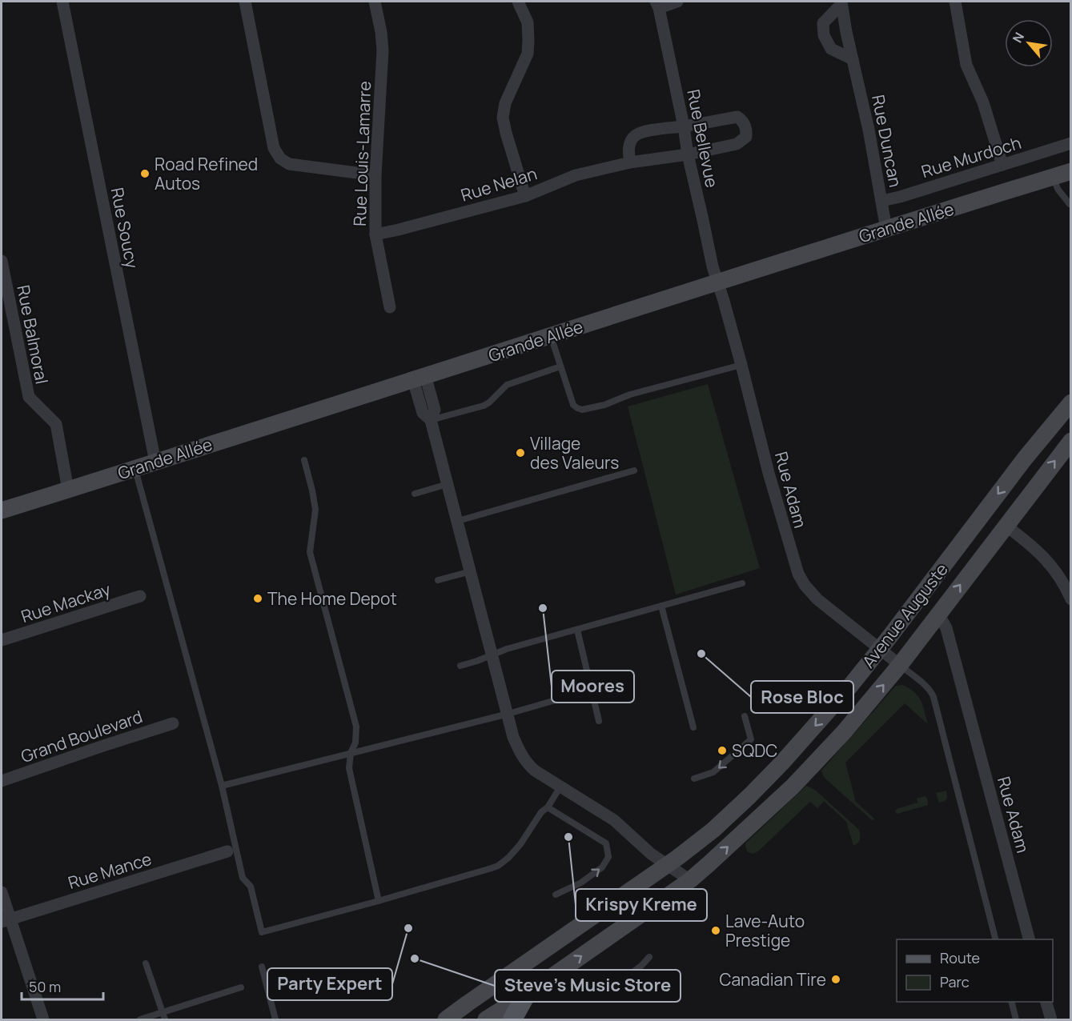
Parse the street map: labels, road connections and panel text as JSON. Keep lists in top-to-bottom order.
{
  "streets": {
    "main road": ["Grande Allée", "Avenue Auguste"],
    "street": [
      "Rue Bellevue",
      "Rue Duncan",
      "Rue Louis-Lamarre",
      "Rue Murdoch",
      "Rue Nelan",
      "Rue Soucy",
      "Rue Balmoral",
      "Rue Adam",
      "Rue Mackay",
      "Grand Boulevard",
      "Rue Mance"
    ]
  },
  "crossings": [
    ["Rue Bellevue", "Rue Nelan"],
    ["Rue Bellevue", "Grande Allée"],
    ["Rue Bellevue", "Rue Adam"],
    ["Rue Duncan", "Rue Murdoch"],
    ["Rue Duncan", "Grande Allée"],
    ["Rue Louis-Lamarre", "Rue Nelan"],
    ["Grande Allée", "Rue Soucy"],
    ["Grande Allée", "Rue Balmoral"],
    ["Grande Allée", "Rue Adam"],
    ["Rue Adam", "Avenue Auguste"]
  ],
  "places": [
    "Road Refined Autos",
    "Village des Valeurs",
    "The Home Depot",
    "Moores",
    "Rose Bloc",
    "SQDC",
    "Krispy Kreme",
    "Party Expert",
    "Lave-Auto Prestige",
    "Steve's Music Store",
    "Canadian Tire"
  ],
  "legend": ["Route", "Parc"],
  "scale_bar": "50 m",
  "north": "top left"
}
